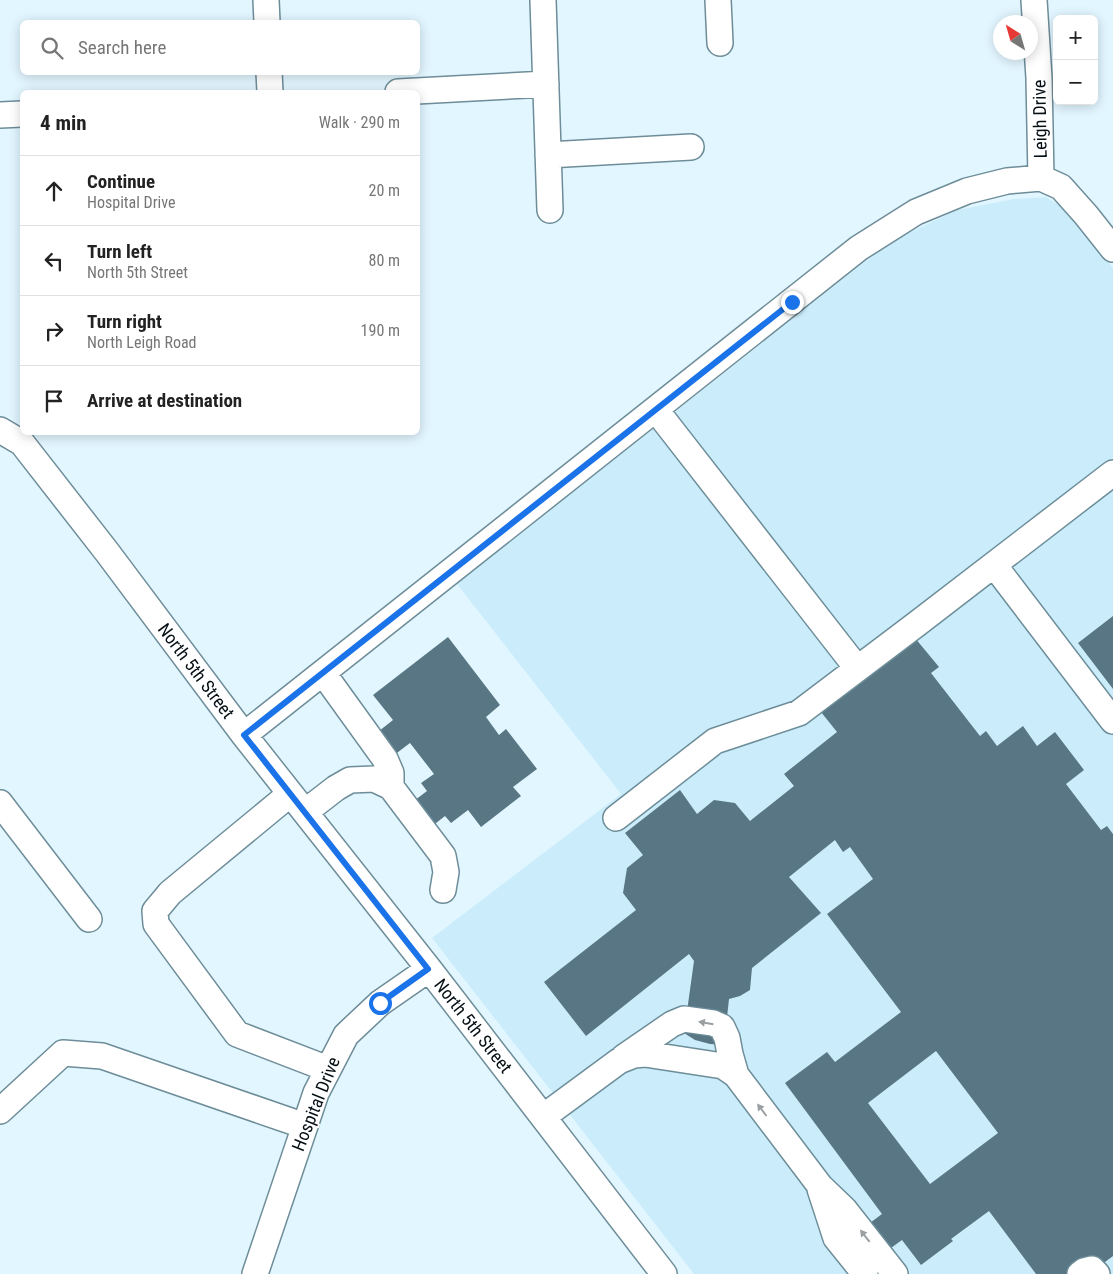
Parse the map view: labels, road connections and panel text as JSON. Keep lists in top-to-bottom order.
{
  "streets": {
    "street": ["Leigh Drive", "North 5th Street", "Hospital Drive"]
  },
  "crossings": [
    ["North 5th Street", "Hospital Drive"]
  ],
  "north": "top left",
  "page": {
    "map_buttons": ["+", "−"],
    "search": "Search here",
    "heading": ["4 min", "Walk · 290 m"],
    "list": [
      ["Continue", "Hospital Drive", "20 m"],
      ["Turn left", "North 5th Street", "80 m"],
      ["Turn right", "North Leigh Road", "190 m"],
      "Arrive at destination"
    ]
  }
}
